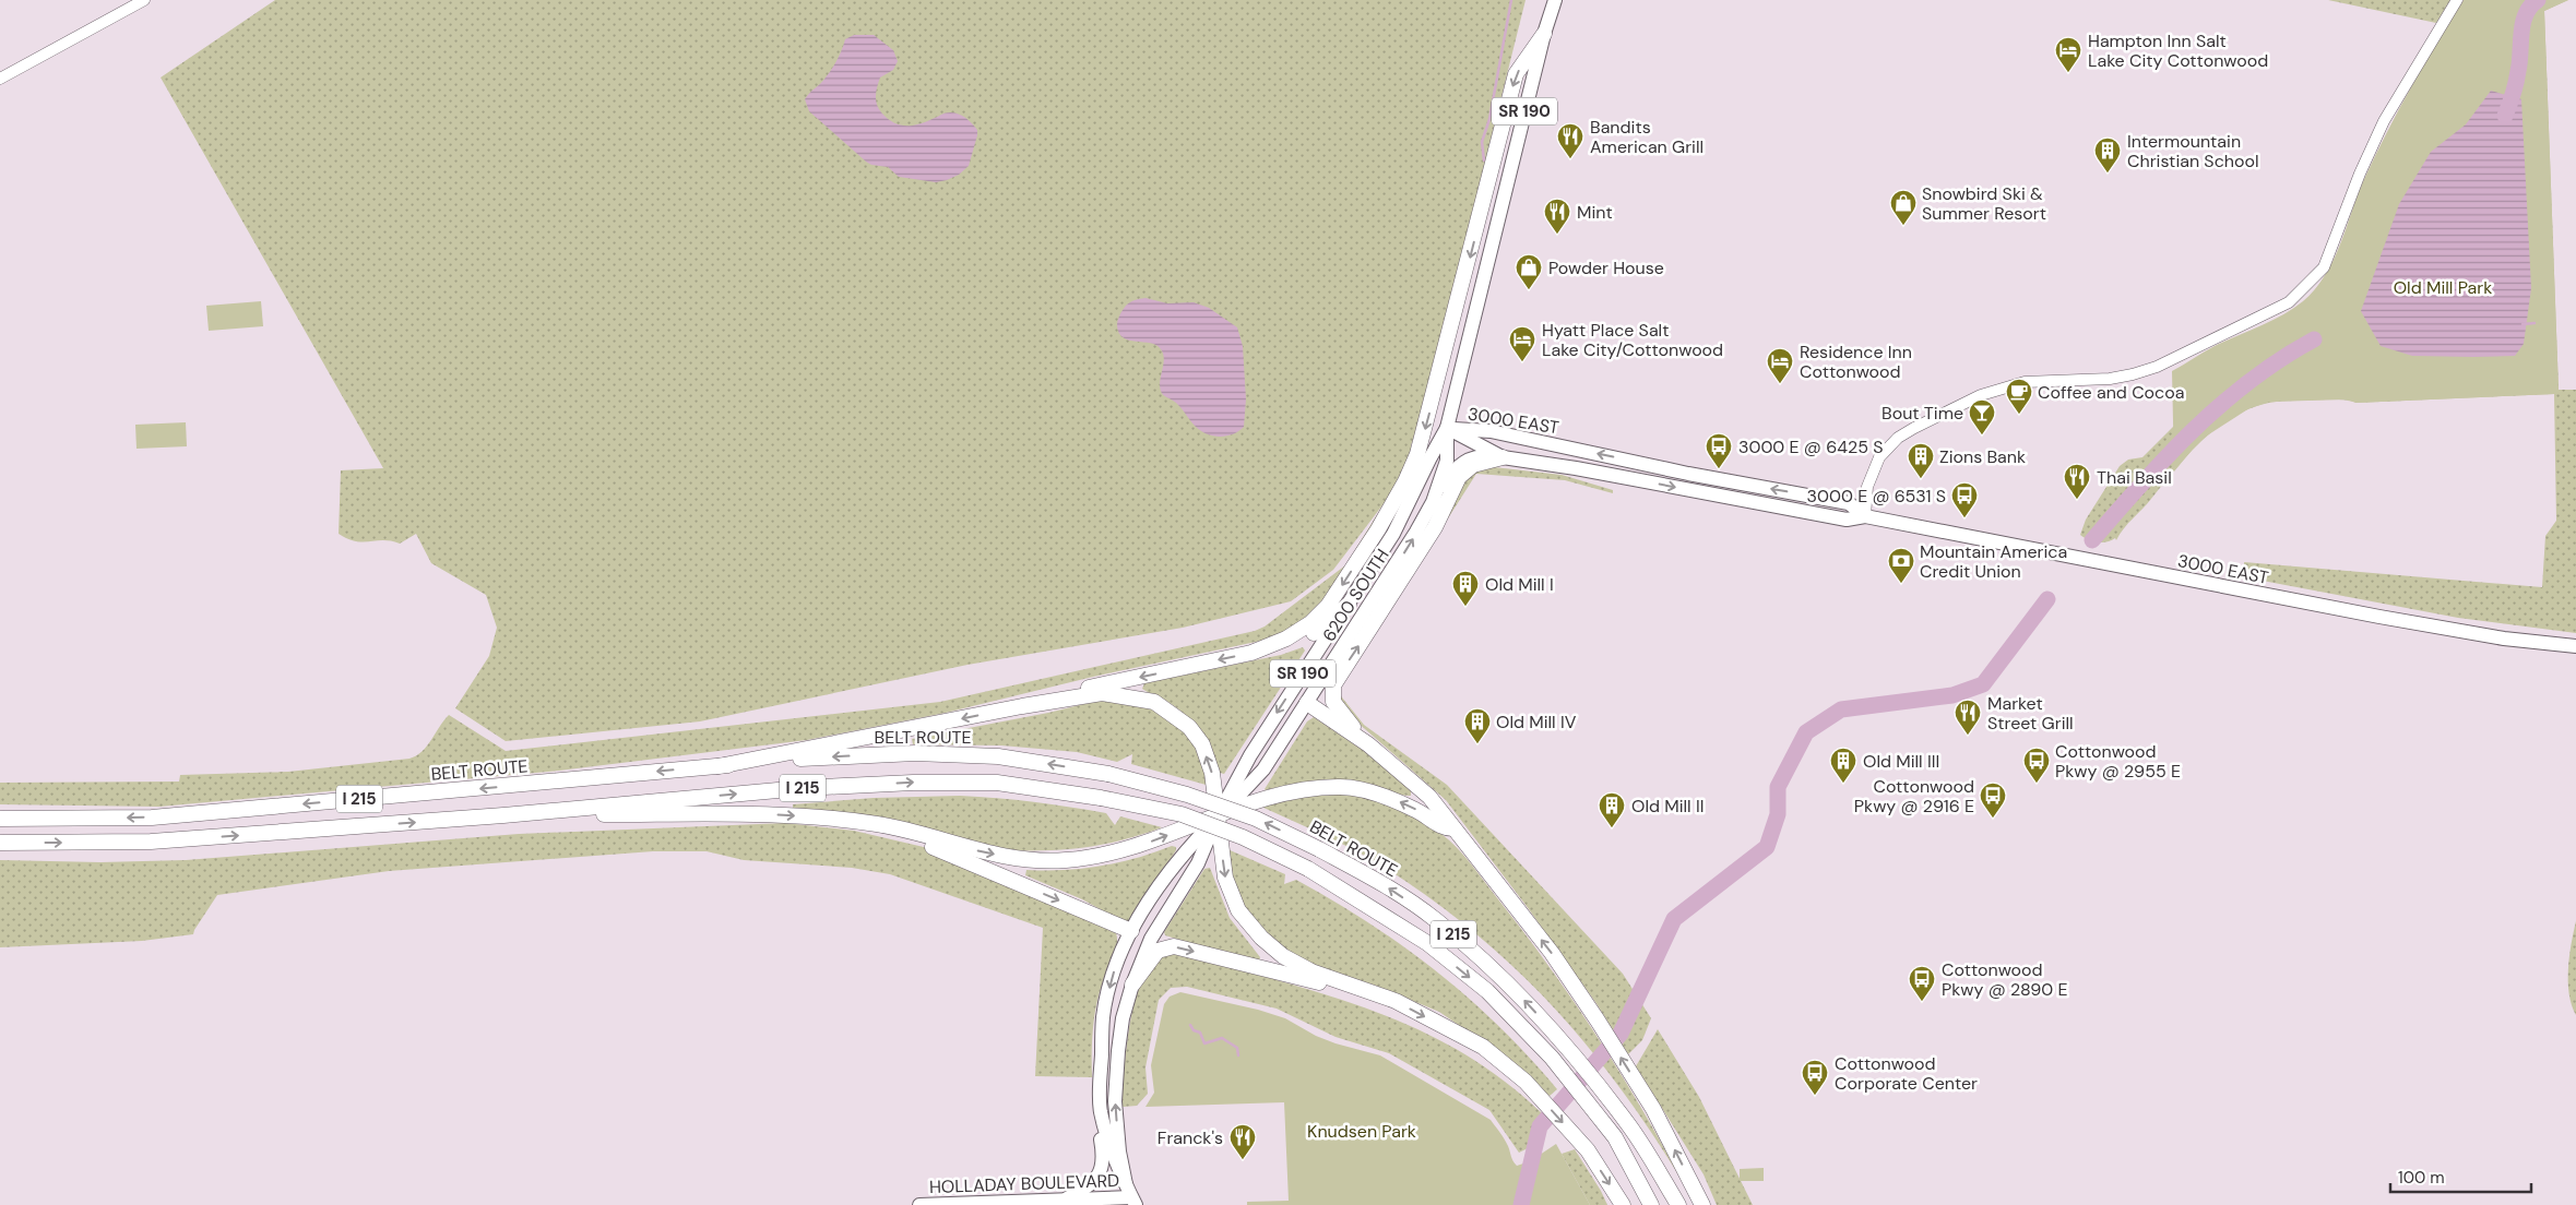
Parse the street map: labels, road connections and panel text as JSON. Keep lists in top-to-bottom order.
{
  "streets": {
    "highway": ["BELT ROUTE", "I 215"],
    "main road": [
      "SR 190",
      "3000 EAST",
      "6200 SOUTH",
      "HOLLADAY BOULEVARD"
    ]
  },
  "crossings": [
    ["3000 EAST", "6200 SOUTH"],
    ["6200 SOUTH", "HOLLADAY BOULEVARD"]
  ],
  "parks": ["Old Mill Park", "Knudsen Park"],
  "places": {
    "hotel": ["Hampton Inn Salt Lake City Cottonwood", "Hyatt Place Salt Lake City/Cottonwood", "Residence Inn Cottonwood"],
    "restaurant": [
      "Bandits American Grill",
      "Mint",
      "Thai Basil",
      "Market Street Grill",
      "Franck's"
    ],
    "building": [
      "Intermountain Christian School",
      "Zions Bank",
      "Old Mill I",
      "Old Mill IV",
      "Old Mill III",
      "Old Mill II"
    ],
    "shop": ["Snowbird Ski & Summer Resort", "Powder House"],
    "cafe": ["Coffee and Cocoa"],
    "bar": ["Bout Time"],
    "bus stop": [
      "3000 E @ 6425 S",
      "3000 E @ 6531 S",
      "Cottonwood Pkwy @ 2955 E",
      "Cottonwood Pkwy @ 2916 E",
      "Cottonwood Pkwy @ 2890 E",
      "Cottonwood Corporate Center"
    ],
    "bank": ["Mountain America Credit Union"]
  },
  "scale_bar": "100 m"
}
